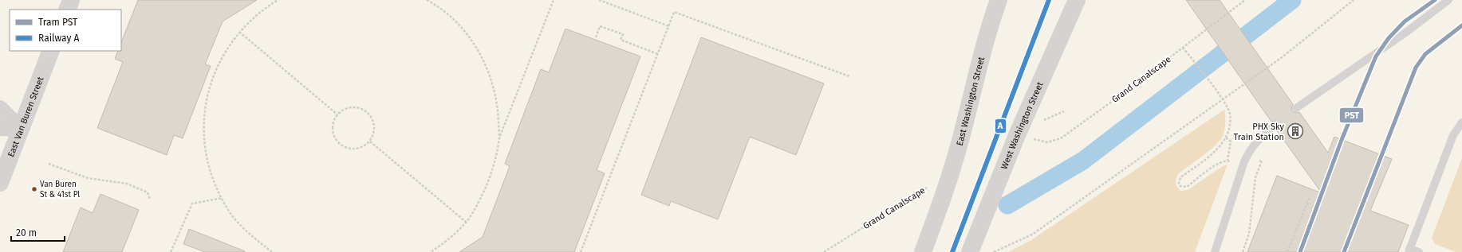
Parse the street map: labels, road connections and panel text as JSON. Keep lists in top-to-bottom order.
{
  "streets": {
    "main road": ["East Washington Street", "East Van Buren Street", "West Washington Street"],
    "path": ["Grand Canalscape"]
  },
  "places": {
    "building": ["PHX Sky Train Station"],
    "other": ["Van Buren St & 41st Pl"]
  },
  "lines": ["tram line PST", "rail line A"],
  "legend": ["Tram PST", "Railway A"],
  "scale_bar": "20 m"
}
